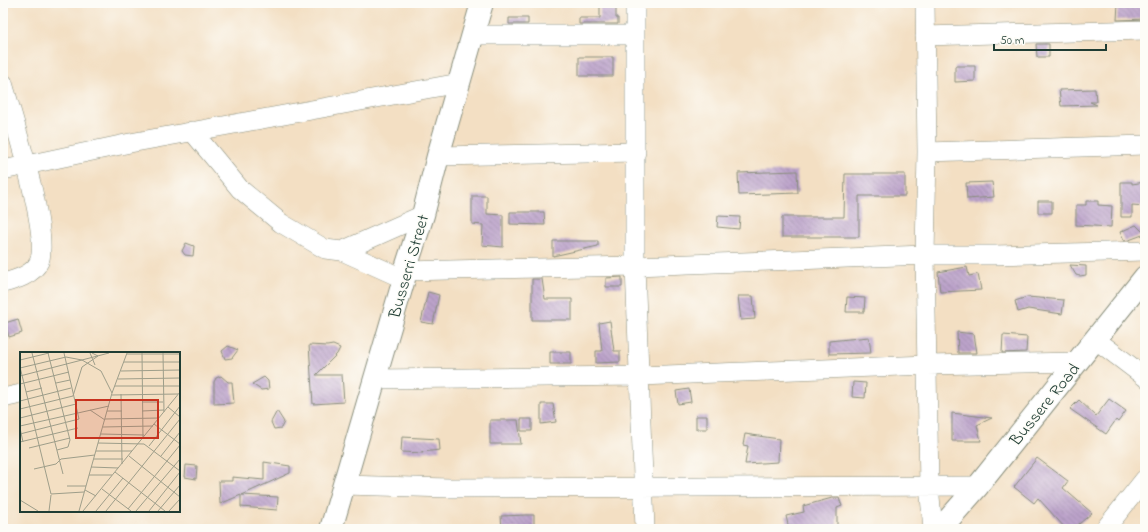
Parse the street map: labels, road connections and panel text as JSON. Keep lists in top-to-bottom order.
{
  "streets": {
    "main road": ["Busserri Street", "Bussere Road"]
  },
  "scale_bar": "50 m"
}
